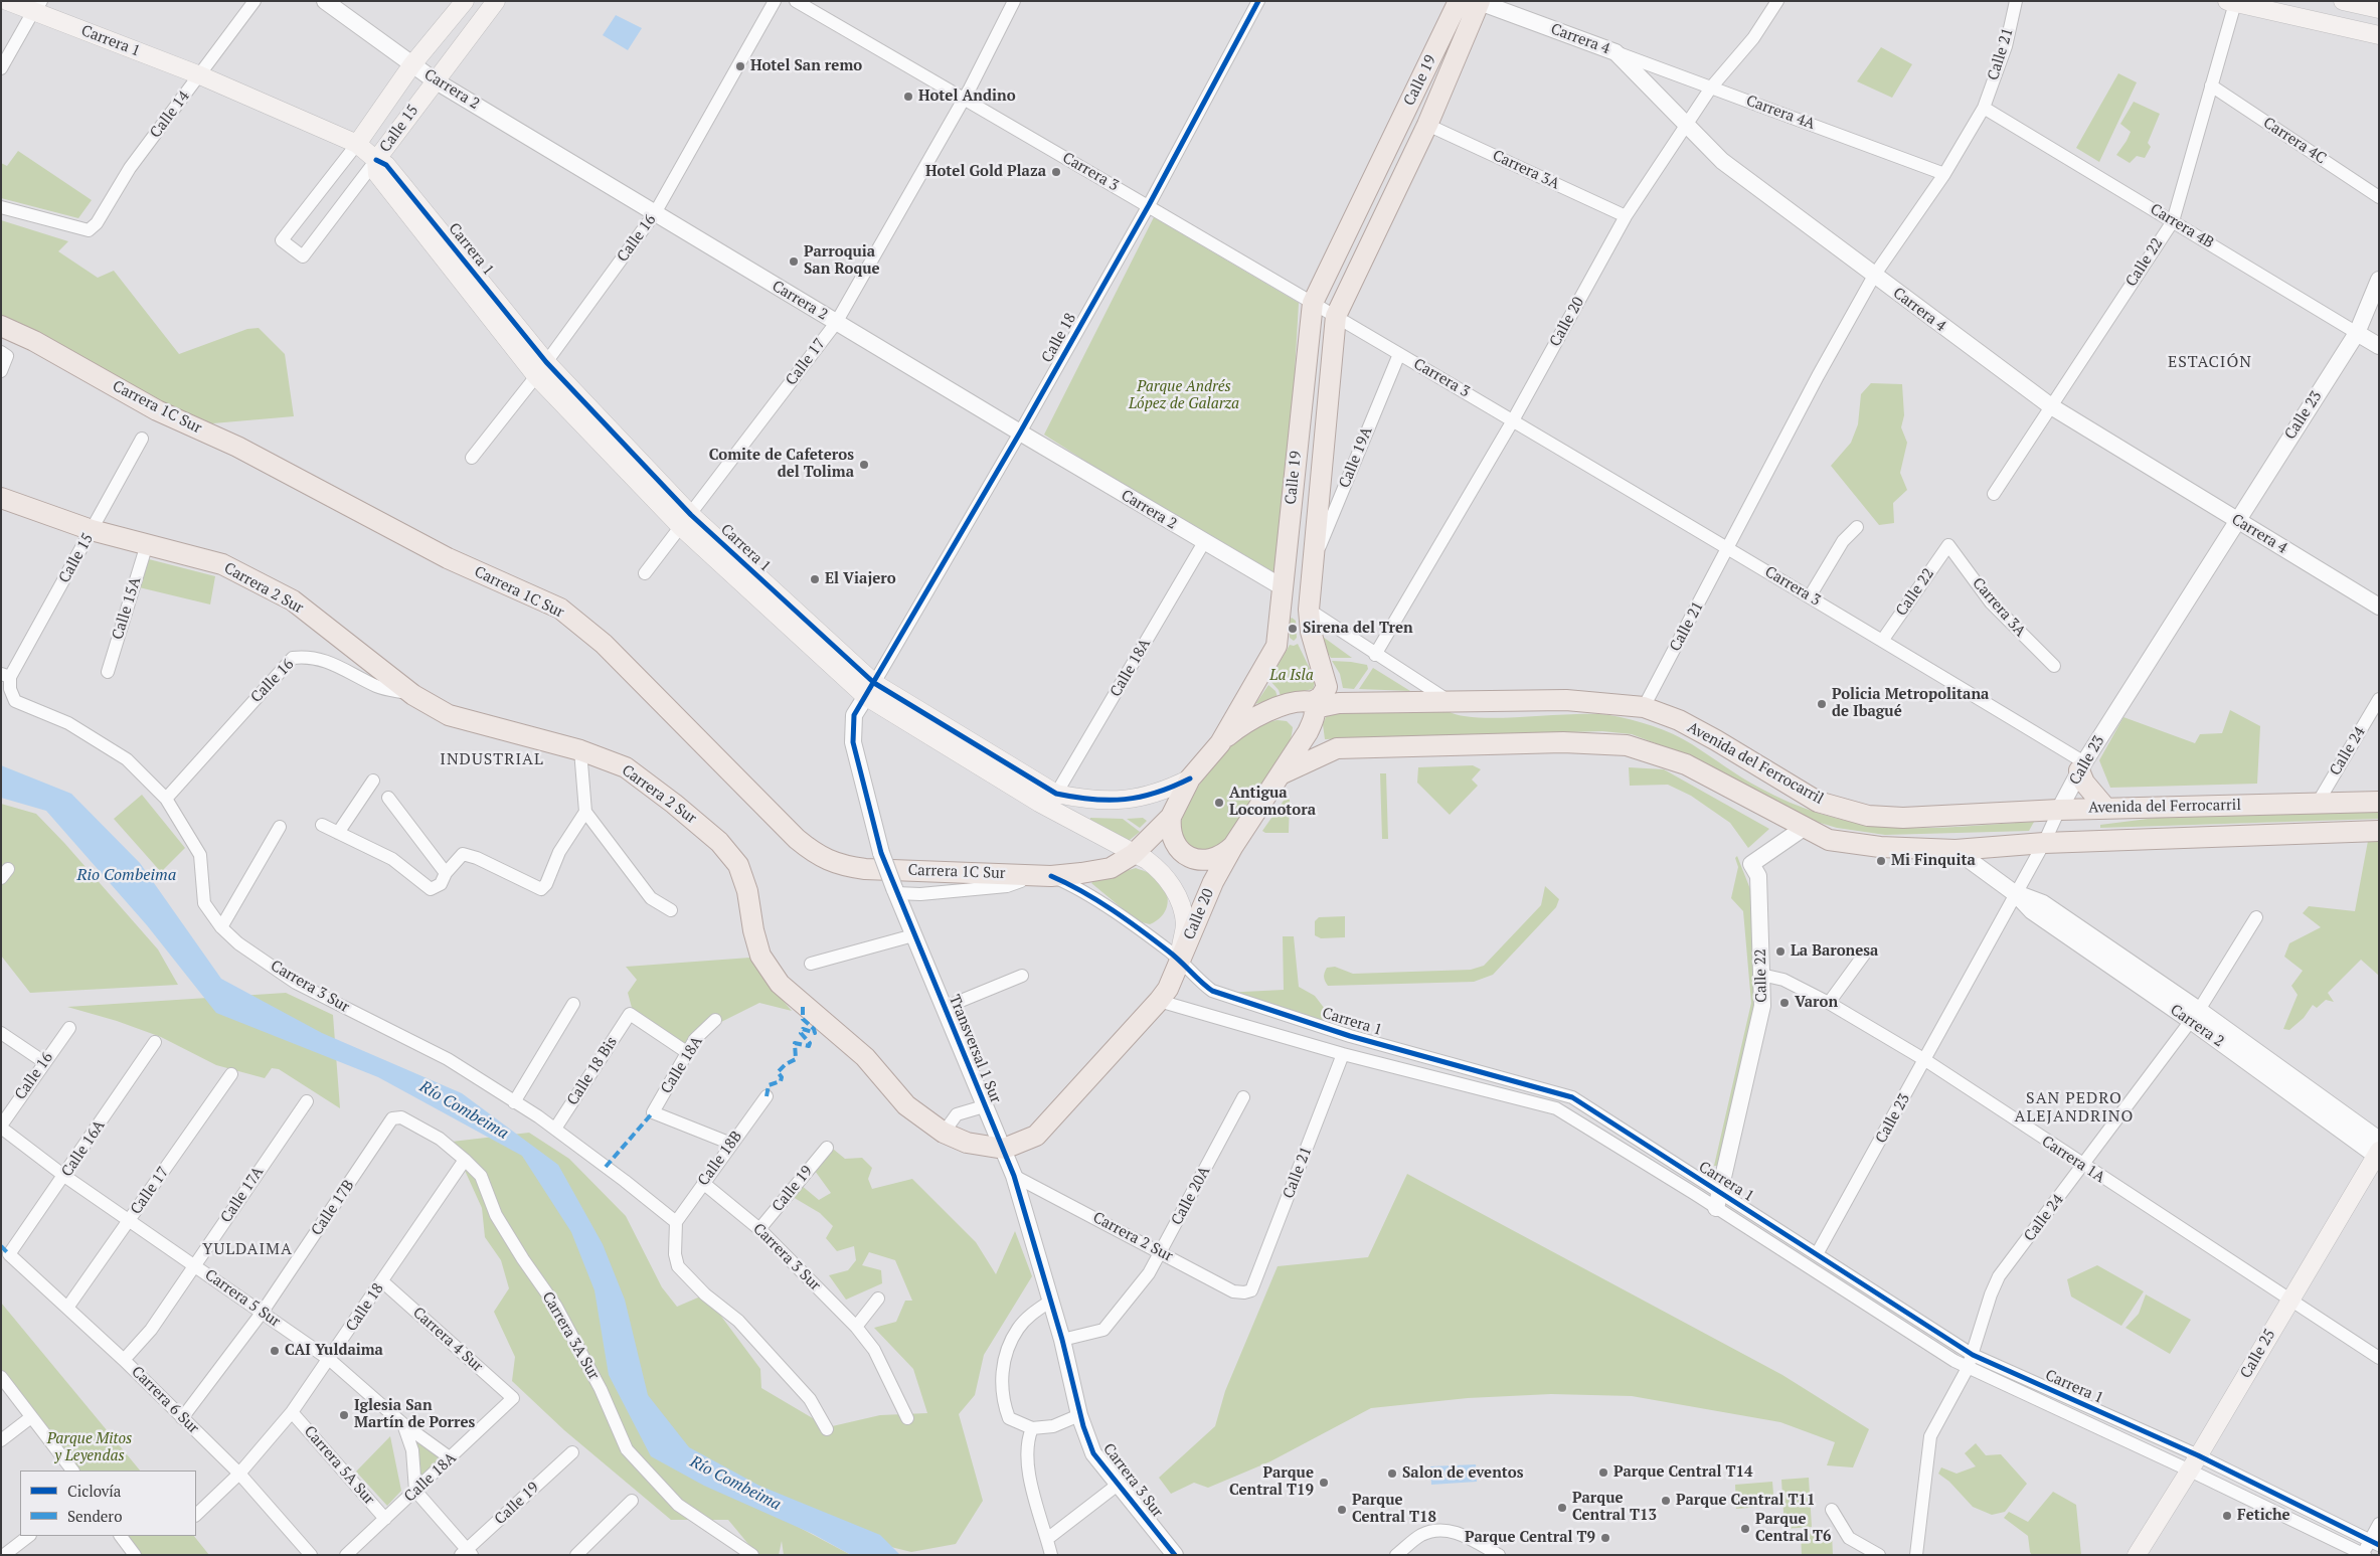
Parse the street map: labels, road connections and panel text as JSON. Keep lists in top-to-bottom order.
{
  "streets": {
    "main road": [
      "Carrera 1",
      "Calle 19",
      "Calle 15",
      "Calle 20",
      "Carrera 1C Sur",
      "Carrera 2 Sur",
      "Avenida del Ferrocarril",
      "Calle 25"
    ],
    "street": [
      "Carrera 4",
      "Calle 21",
      "Carrera 2",
      "Carrera 4A",
      "Calle 14",
      "Carrera 4C",
      "Carrera 3A",
      "Carrera 3",
      "Carrera 4B",
      "Calle 16",
      "Calle 22",
      "Calle 18",
      "Calle 17",
      "Calle 23",
      "Calle 19A",
      "Calle 15A",
      "Calle 18A",
      "Calle 24",
      "Carrera 3 Sur",
      "Transversal 1 Sur",
      "Calle 18 Bis",
      "Calle 16A",
      "Calle 18B",
      "Carrera 1A",
      "Calle 17A",
      "Calle 20A",
      "Calle 17B",
      "Carrera 5 Sur",
      "Carrera 3A Sur",
      "Carrera 4 Sur",
      "Carrera 6 Sur",
      "Carrera 5A Sur"
    ]
  },
  "crossings": [
    ["Carrera 4", "Calle 21"],
    ["Carrera 4", "Calle 19"],
    ["Carrera 4", "Carrera 4A"],
    ["Carrera 4", "Calle 22"],
    ["Carrera 4", "Calle 20"],
    ["Carrera 4", "Calle 23"],
    ["Carrera 1", "Calle 21"],
    ["Carrera 1", "Calle 19"],
    ["Carrera 1", "Calle 14"],
    ["Carrera 1", "Calle 15"],
    ["Carrera 1", "Calle 16"],
    ["Carrera 1", "Calle 22"],
    ["Carrera 1", "Calle 20"],
    ["Carrera 1", "Calle 18"],
    ["Carrera 1", "Calle 17"],
    ["Carrera 1", "Carrera 1C Sur"],
    ["Carrera 1", "Calle 23"],
    ["Carrera 1", "Calle 18A"],
    ["Carrera 1", "Calle 24"],
    ["Carrera 1", "Transversal 1 Sur"],
    ["Carrera 1", "Calle 25"],
    ["Calle 21", "Carrera 4A"],
    ["Calle 21", "Carrera 3"],
    ["Calle 21", "Carrera 4B"],
    ["Calle 21", "Carrera 2 Sur"],
    ["Calle 21", "Avenida del Ferrocarril"],
    ["Calle 19", "Carrera 2"],
    ["Calle 19", "Carrera 3A"],
    ["Calle 19", "Carrera 3"],
    ["Calle 19", "Carrera 1C Sur"],
    ["Calle 19", "Calle 19A"],
    ["Calle 19", "Avenida del Ferrocarril"],
    ["Calle 19", "Carrera 3 Sur"],
    ["Carrera 2", "Calle 15"],
    ["Carrera 2", "Calle 16"],
    ["Carrera 2", "Calle 18"],
    ["Carrera 2", "Calle 17"],
    ["Carrera 2", "Calle 23"],
    ["Carrera 2", "Calle 18A"],
    ["Carrera 2", "Calle 24"],
    ["Carrera 2", "Calle 25"],
    ["Carrera 4A", "Calle 20"],
    ["Calle 15", "Carrera 2 Sur"],
    ["Calle 15", "Carrera 3 Sur"],
    ["Carrera 4C", "Calle 22"],
    ["Carrera 3A", "Calle 22"],
    ["Carrera 3A", "Calle 20"],
    ["Carrera 3", "Calle 22"],
    ["Carrera 3", "Calle 20"],
    ["Carrera 3", "Calle 18"],
    ["Carrera 3", "Calle 17"],
    ["Carrera 3", "Calle 23"],
    ["Carrera 3", "Calle 19A"],
    ["Carrera 4B", "Calle 22"],
    ["Carrera 4B", "Calle 23"],
    ["Calle 16", "Carrera 2 Sur"],
    ["Calle 16", "Carrera 3 Sur"],
    ["Calle 16", "Carrera 5 Sur"],
    ["Calle 22", "Carrera 1A"],
    ["Calle 20", "Carrera 2 Sur"],
    ["Calle 20", "Avenida del Ferrocarril"],
    ["Calle 20", "Transversal 1 Sur"],
    ["Calle 18", "Transversal 1 Sur"],
    ["Calle 18", "Carrera 5 Sur"],
    ["Calle 18", "Carrera 3A Sur"],
    ["Calle 18", "Carrera 4 Sur"],
    ["Calle 18", "Carrera 6 Sur"],
    ["Calle 18", "Carrera 5A Sur"],
    ["Calle 17", "Carrera 5 Sur"],
    ["Calle 17", "Carrera 6 Sur"],
    ["Carrera 1C Sur", "Transversal 1 Sur"],
    ["Calle 23", "Avenida del Ferrocarril"],
    ["Calle 23", "Carrera 1A"],
    ["Carrera 2 Sur", "Calle 15A"],
    ["Carrera 2 Sur", "Transversal 1 Sur"],
    ["Carrera 2 Sur", "Calle 20A"],
    ["Calle 18A", "Calle 18 Bis"],
    ["Calle 18A", "Calle 18B"],
    ["Calle 18A", "Carrera 5 Sur"],
    ["Calle 18A", "Carrera 4 Sur"],
    ["Calle 18A", "Carrera 5A Sur"],
    ["Calle 24", "Avenida del Ferrocarril"],
    ["Calle 24", "Carrera 1A"],
    ["Carrera 3 Sur", "Transversal 1 Sur"],
    ["Carrera 3 Sur", "Calle 18 Bis"],
    ["Carrera 3 Sur", "Calle 18B"],
    ["Transversal 1 Sur", "Calle 20A"],
    ["Calle 16A", "Carrera 5 Sur"],
    ["Calle 16A", "Carrera 6 Sur"],
    ["Carrera 1A", "Calle 25"],
    ["Calle 17A", "Carrera 5 Sur"],
    ["Calle 17A", "Carrera 6 Sur"],
    ["Calle 17B", "Carrera 5 Sur"],
    ["Calle 17B", "Carrera 3A Sur"],
    ["Calle 17B", "Carrera 6 Sur"]
  ],
  "districts": [
    "ESTACIÓN",
    "INDUSTRIAL",
    "SAN PEDRO ALEJANDRINO",
    "YULDAIMA"
  ],
  "water": ["Rio Combeima", "Río Combeima"],
  "parks": ["Parque Andrés López de Galarza", "La Isla", "Parque Mitos y Leyendas"],
  "places": [
    "Hotel San remo",
    "Hotel Andino",
    "Hotel Gold Plaza",
    "Parroquia San Roque",
    "Comite de Cafeteros del Tolima",
    "El Viajero",
    "Sirena del Tren",
    "Policia Metropolitana de Ibagué",
    "Antigua Locomotora",
    "Mi Finquita",
    "La Baronesa",
    "Varon",
    "CAI Yuldaima",
    "Iglesia San Martín de Porres",
    "Parque Central T14",
    "Salon de eventos",
    "Parque Central T19",
    "Parque Central T11",
    "Parque Central T13",
    "Parque Central T18",
    "Fetiche",
    "Parque Central T6",
    "Parque Central T9"
  ],
  "legend": ["Ciclovía", "Sendero"]
}
